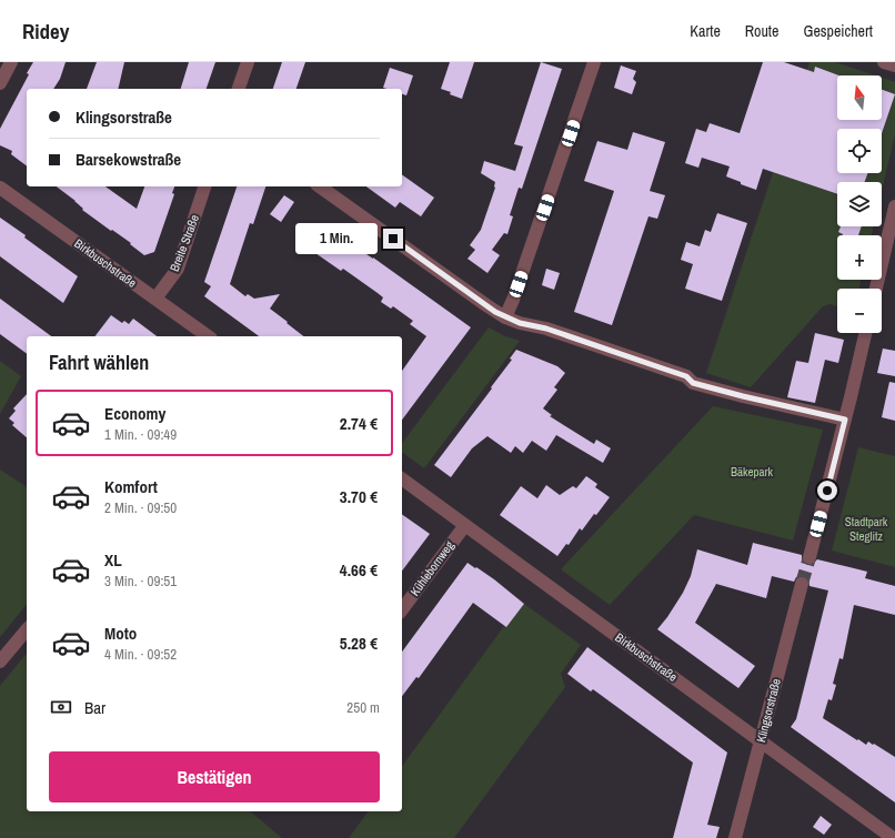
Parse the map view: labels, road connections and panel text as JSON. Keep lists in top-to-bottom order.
{
  "streets": {
    "street": [
      "Breite Straße",
      "Birkbuschstraße",
      "Kühlebornweg",
      "Klingsorstraße"
    ]
  },
  "crossings": [
    ["Breite Straße", "Birkbuschstraße"],
    ["Birkbuschstraße", "Kühlebornweg"],
    ["Birkbuschstraße", "Klingsorstraße"]
  ],
  "parks": ["Bäkepark", "Stadtpark Steglitz"],
  "north": "top",
  "page": {
    "header": "Ridey",
    "nav": ["Karte", "Route", "Gespeichert"],
    "map_buttons": ["+", "−"],
    "banner": ["Klingsorstraße", "Barsekowstraße"],
    "bubble": "1 Min.",
    "heading": "Fahrt wählen",
    "list": [
      {
        "name": "Economy",
        "note": "1 Min. · 09:49",
        "value": "2.74 €"
      },
      {
        "name": "Komfort",
        "note": "2 Min. · 09:50",
        "value": "3.70 €"
      },
      {
        "name": "XL",
        "note": "3 Min. · 09:51",
        "value": "4.66 €"
      },
      {
        "name": "Moto",
        "note": "4 Min. · 09:52",
        "value": "5.28 €"
      }
    ],
    "pay": ["Bar", "250 m"],
    "buttons": "Bestätigen"
  }
}
